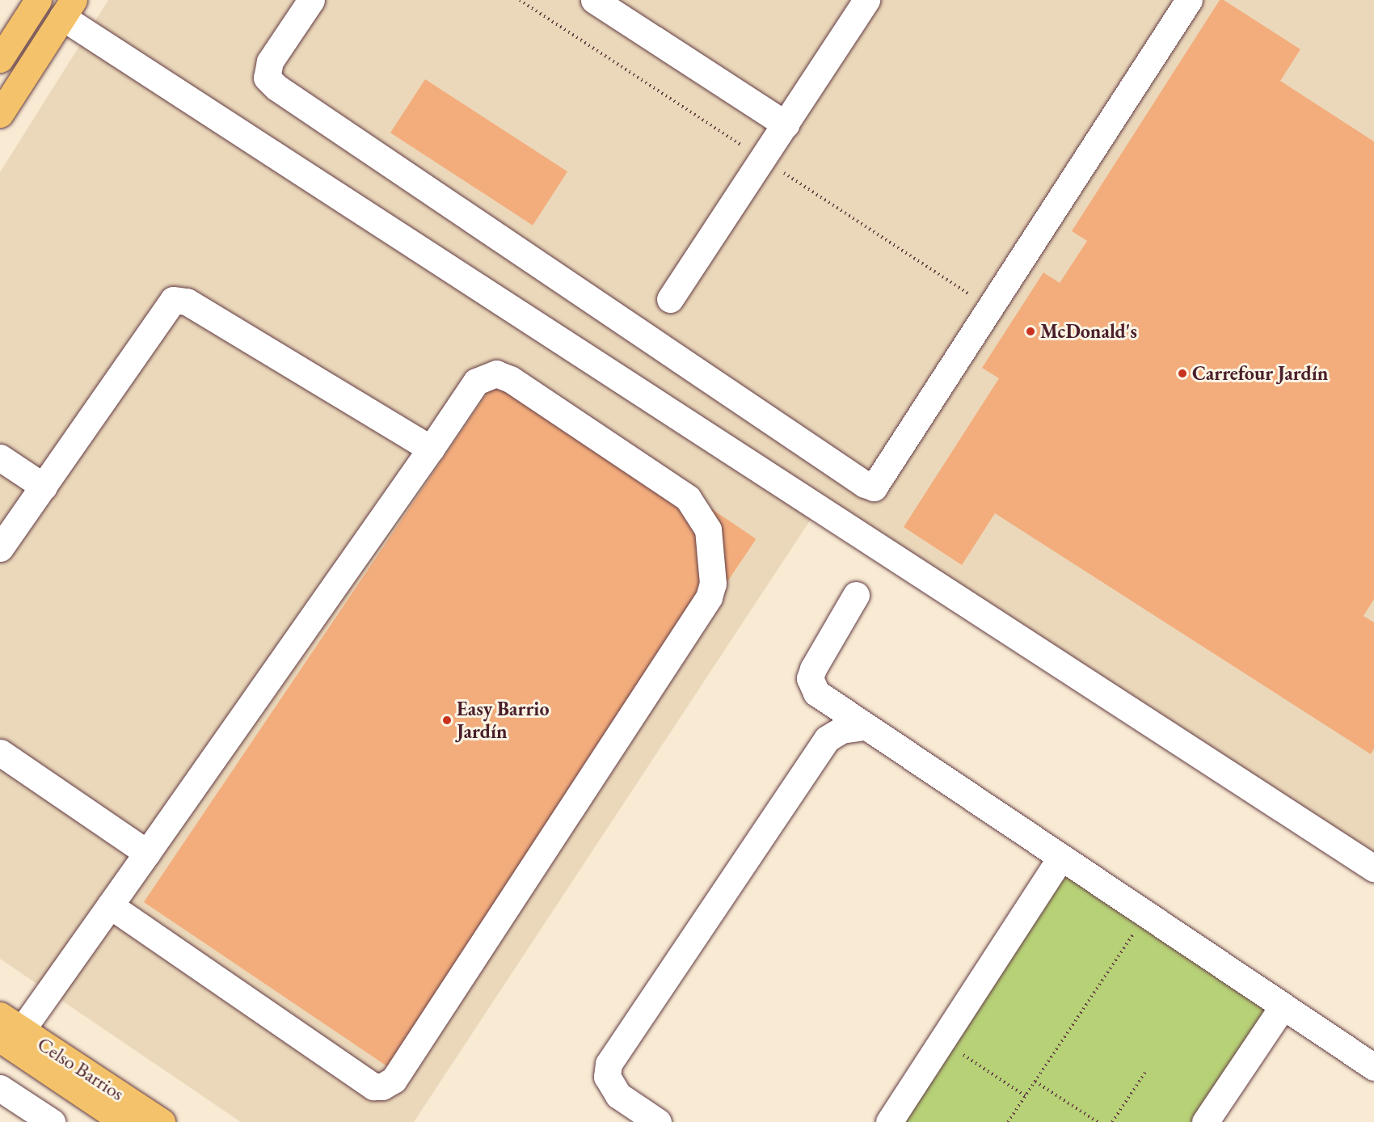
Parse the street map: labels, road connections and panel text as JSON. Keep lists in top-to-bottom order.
{
  "streets": {
    "main road": ["Celso Barrios"]
  },
  "places": ["McDonald's", "Carrefour Jardín", "Easy Barrio Jardín"]
}
